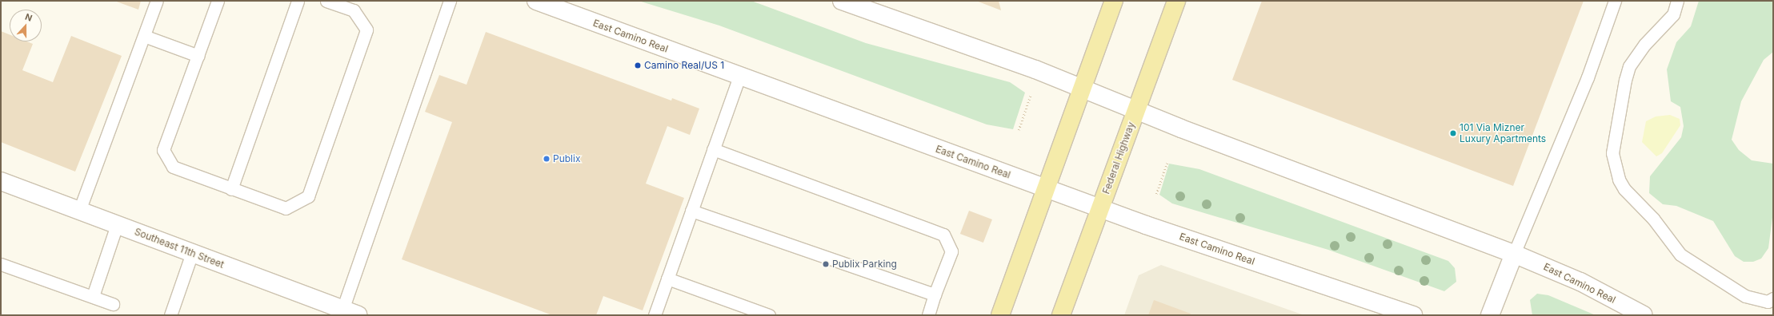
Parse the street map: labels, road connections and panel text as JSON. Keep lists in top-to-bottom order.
{
  "streets": {
    "main road": ["Federal Highway"],
    "street": ["East Camino Real", "Southeast 11th Street"]
  },
  "crossings": [
    ["East Camino Real", "Federal Highway"]
  ],
  "places": [
    "Camino Real/US 1",
    "101 Via Mizner Luxury Apartments",
    "Publix",
    "Publix Parking"
  ],
  "north": "top"
}
